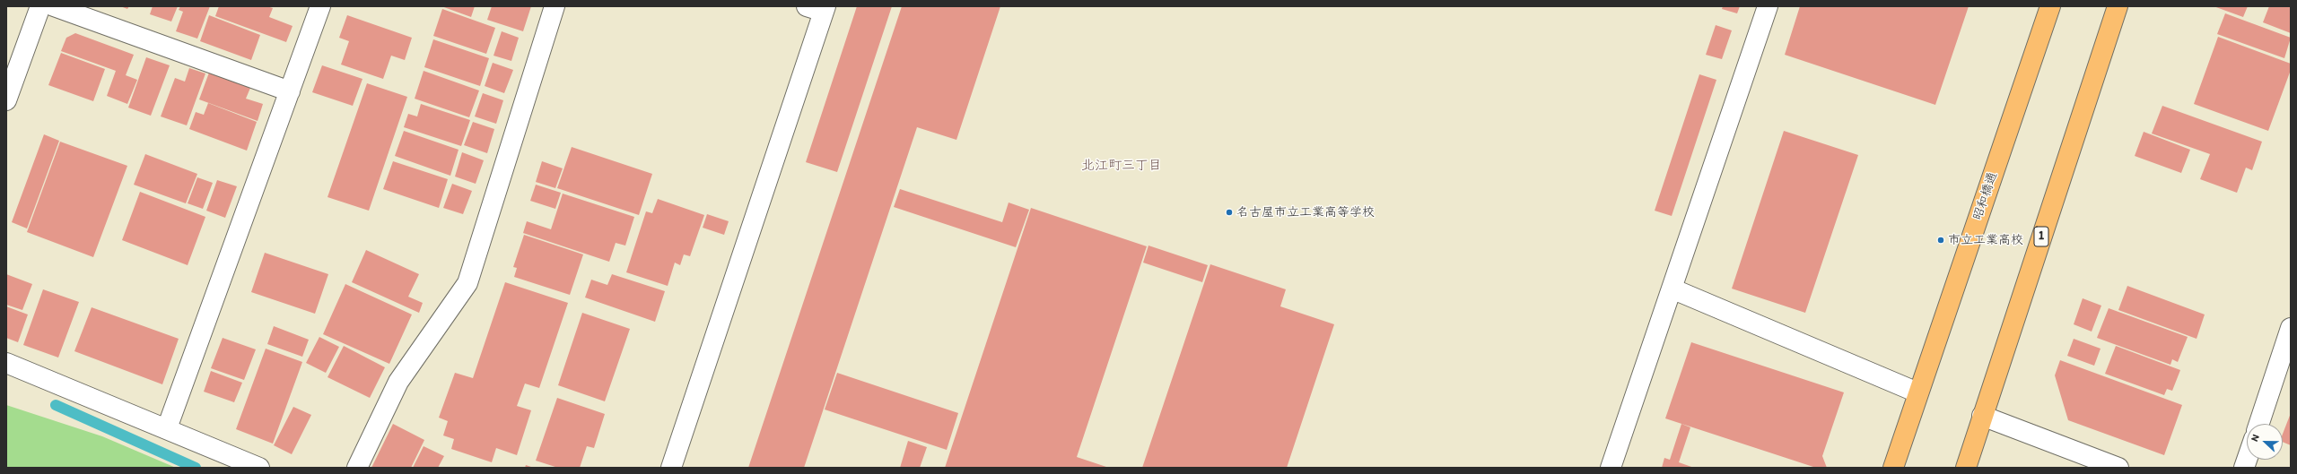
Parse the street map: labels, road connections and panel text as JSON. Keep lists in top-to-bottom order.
{
  "streets": {
    "highway": ["昭和橋通", "1"]
  },
  "districts": ["北江町三丁目"],
  "places": ["名古屋市立工業高等学校", "市立工業高校"],
  "north": "left"
}
